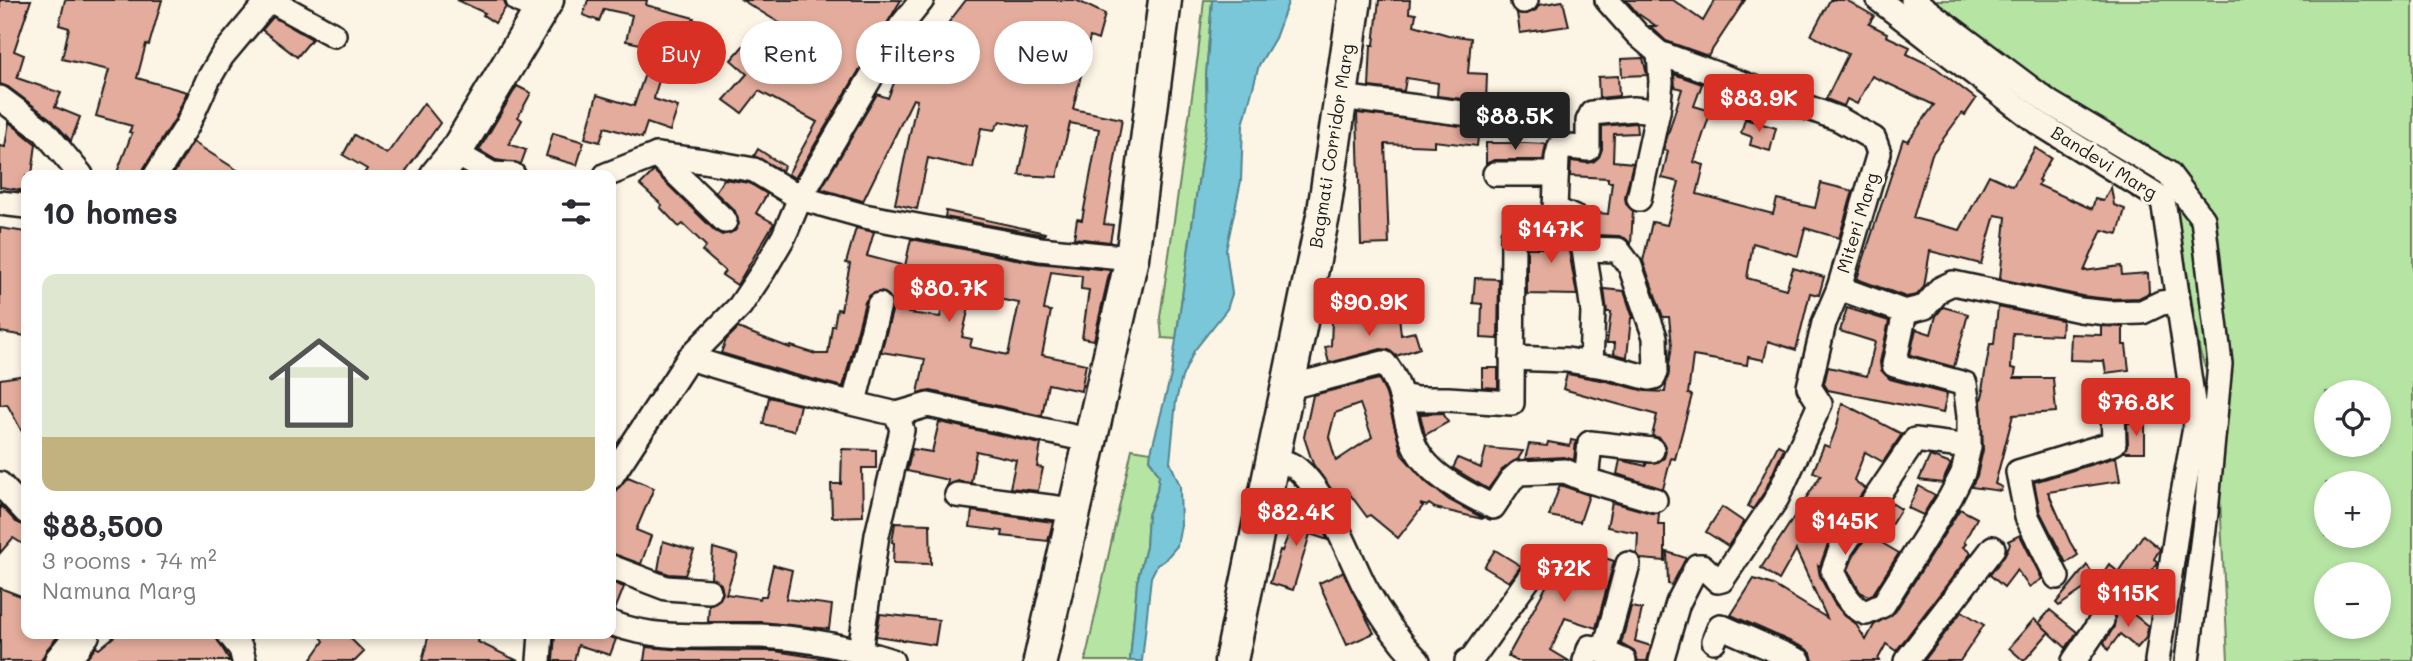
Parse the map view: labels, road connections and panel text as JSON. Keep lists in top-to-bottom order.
{
  "streets": {
    "street": ["Bagmati Corridor Marg", "Bandevi Marg", "Miteri Marg"]
  },
  "page": {
    "chip": [
      "Buy",
      "Rent",
      "Filters",
      "New"
    ],
    "price": [
      "$83.9K",
      "$88.5K",
      "$147K",
      "$80.7K",
      "$90.9K",
      "$76.8K",
      "$82.4K",
      "$145K",
      "$72K",
      "$115K"
    ],
    "heading": "10 homes",
    "list": [
      {
        "name": "$88,500",
        "note": "3 rooms · 74 m² · Namuna Marg"
      }
    ],
    "map_buttons": ["+", "−"]
  }
}
